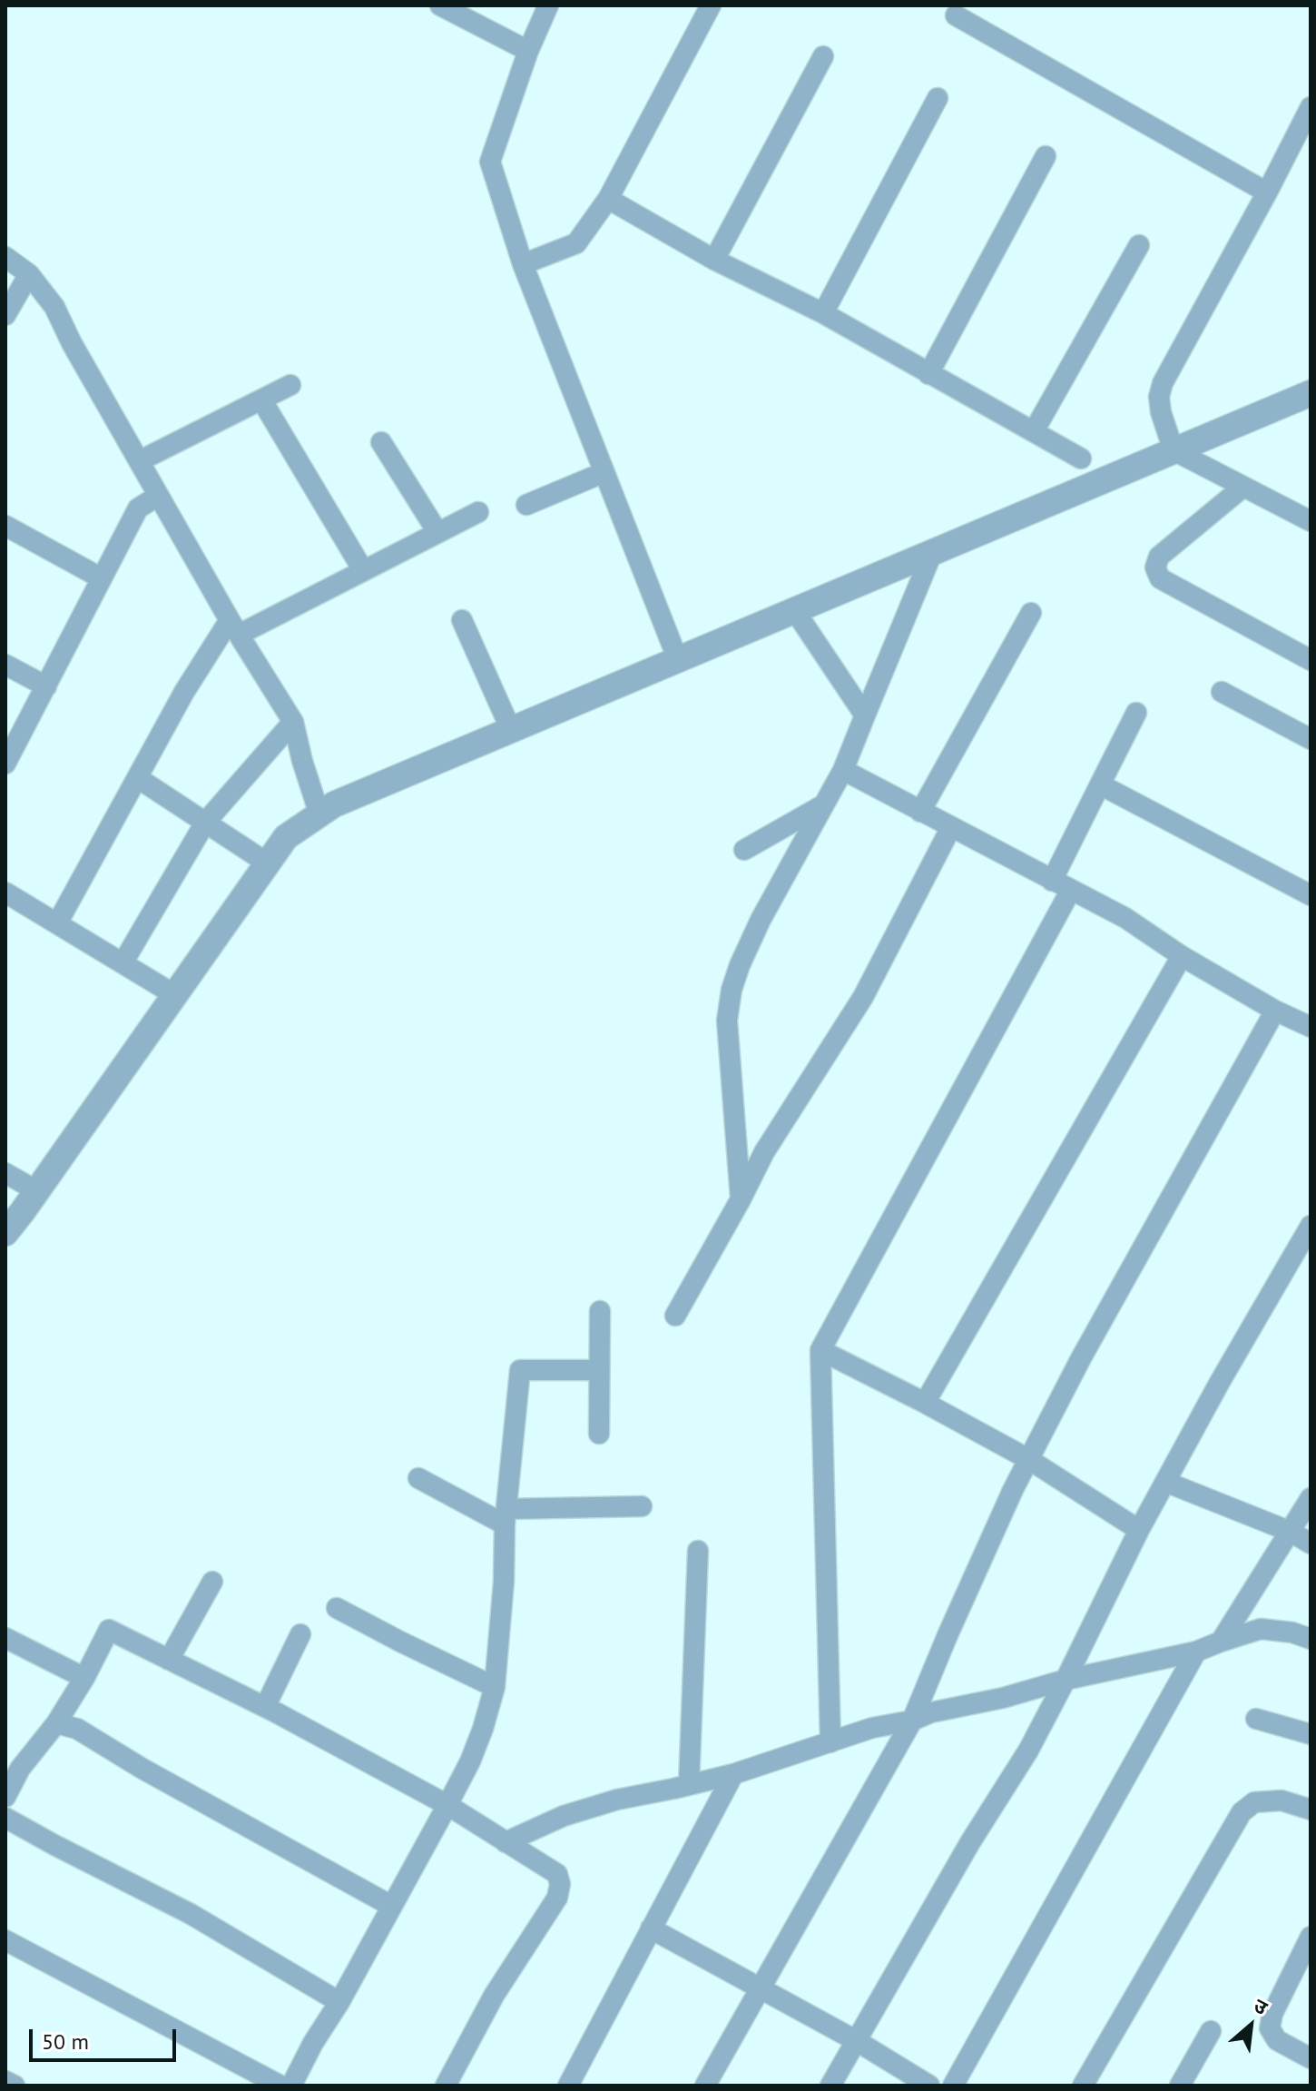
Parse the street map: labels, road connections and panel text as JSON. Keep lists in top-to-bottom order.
{
  "scale_bar": "50 m",
  "north": "top right"
}
